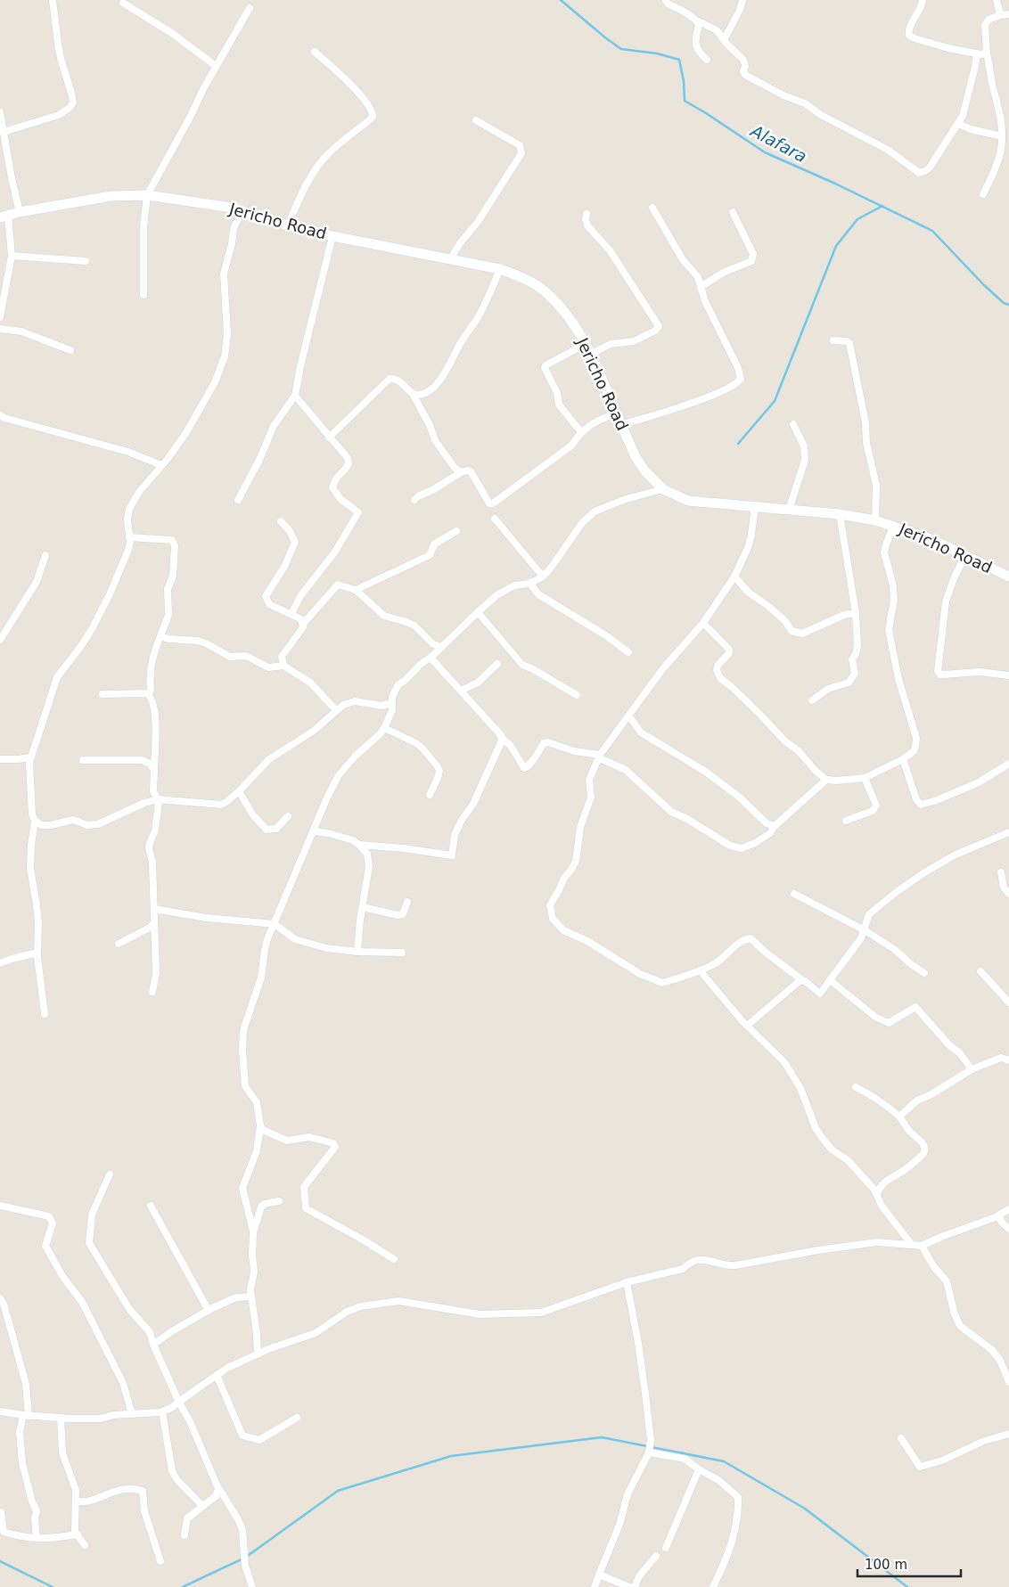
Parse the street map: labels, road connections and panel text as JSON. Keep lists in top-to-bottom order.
{
  "streets": {
    "street": ["Jericho Road"]
  },
  "water": ["Alafara"],
  "scale_bar": "100 m"
}
